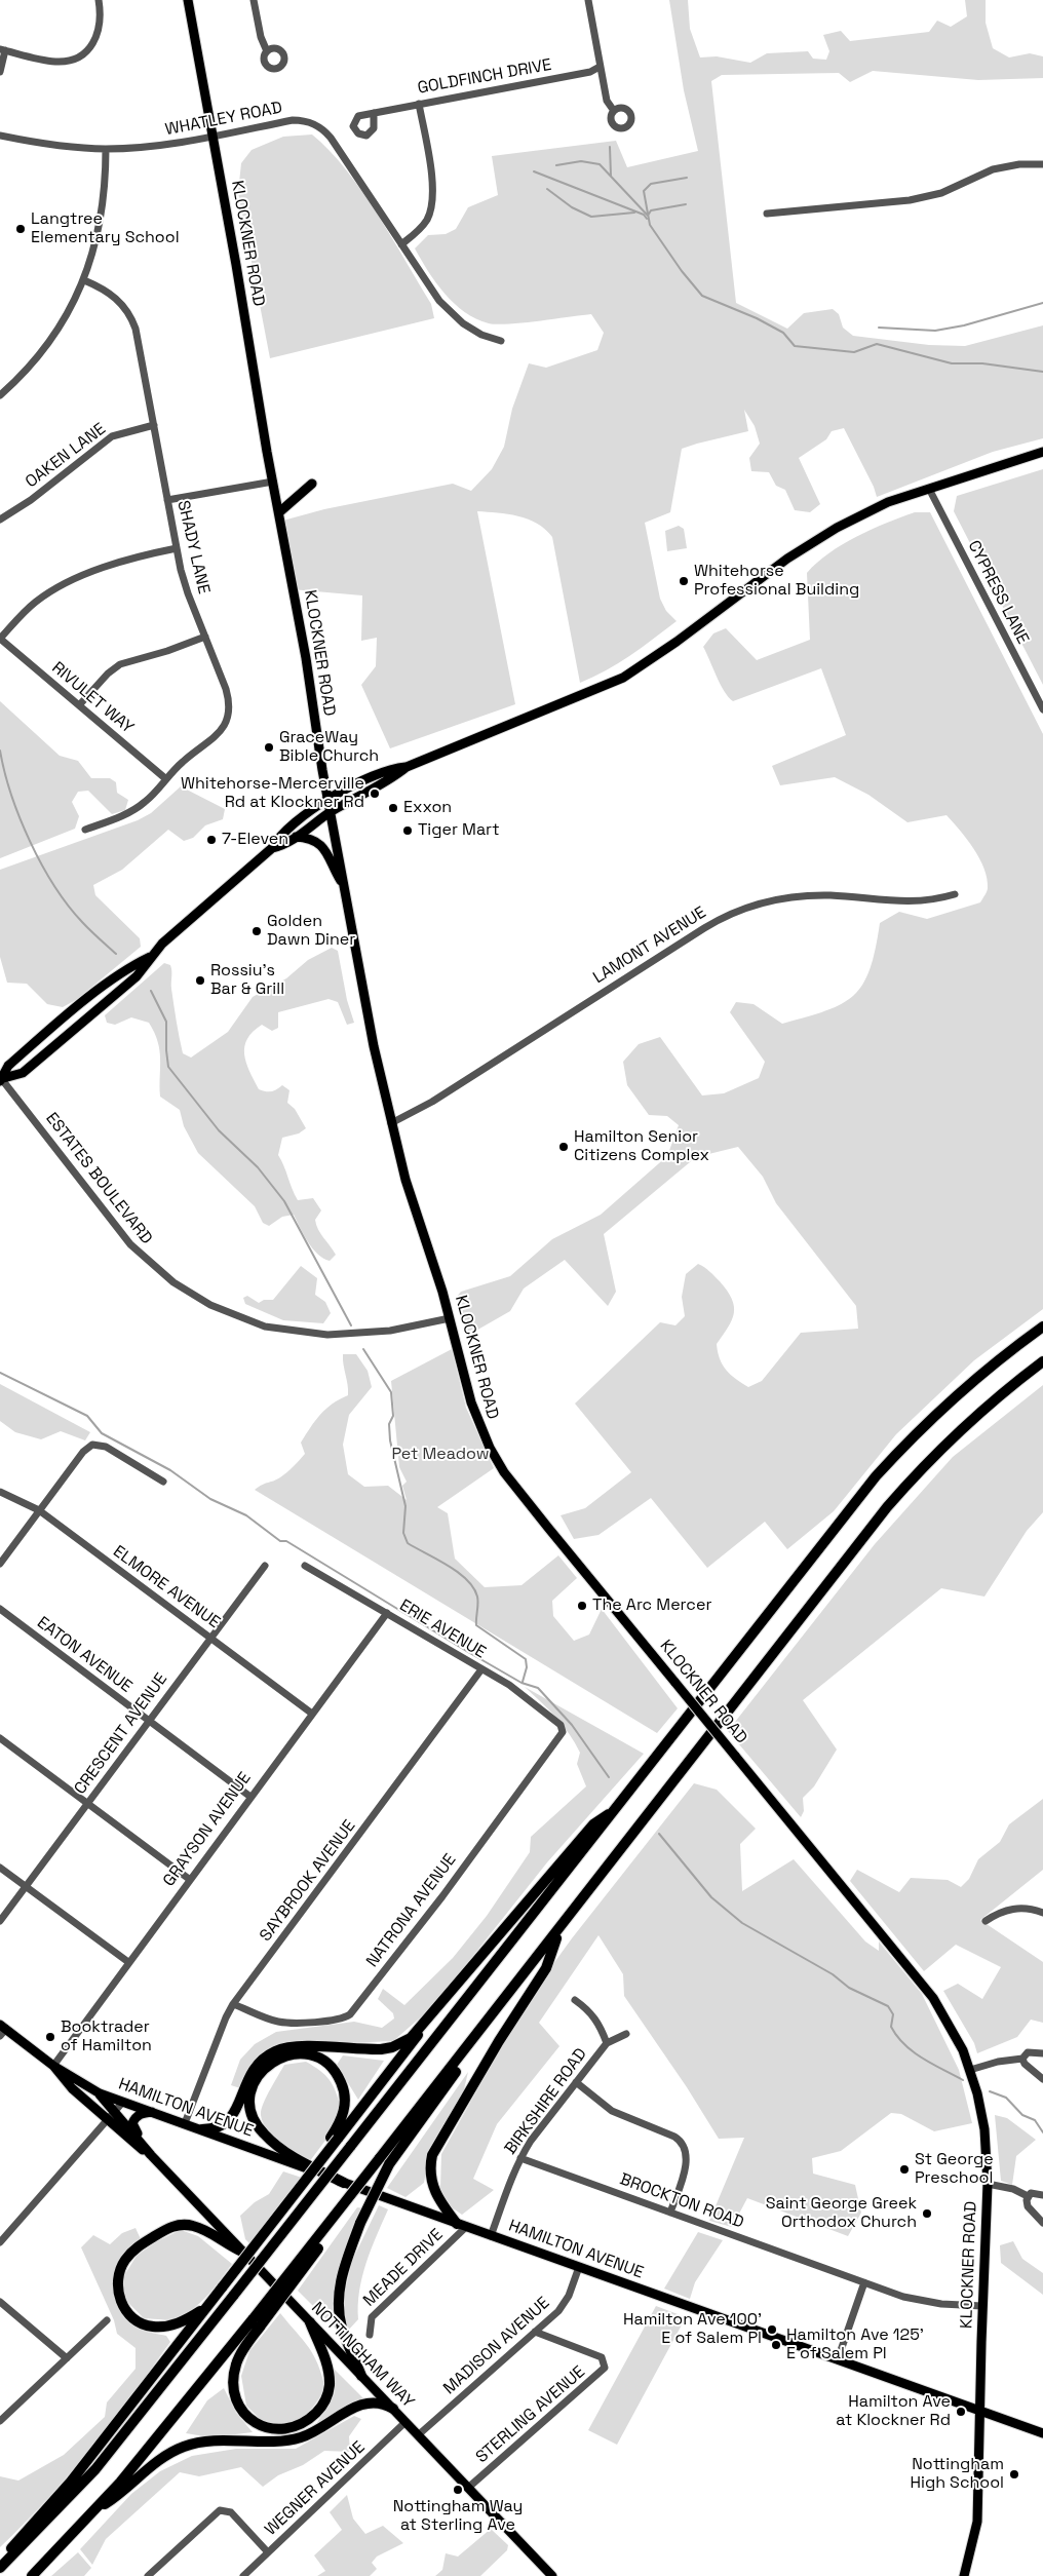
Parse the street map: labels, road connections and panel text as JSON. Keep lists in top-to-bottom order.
{
  "streets": {
    "main road": ["KLOCKNER ROAD", "HAMILTON AVENUE", "NOTTINGHAM WAY"],
    "street": [
      "GOLDFINCH DRIVE",
      "WHATLEY ROAD",
      "OAKEN LANE",
      "SHADY LANE",
      "CYPRESS LANE",
      "RIVULET WAY",
      "LAMONT AVENUE",
      "ESTATES BOULEVARD",
      "ELMORE AVENUE",
      "ERIE AVENUE",
      "EATON AVENUE",
      "CRESCENT AVENUE",
      "GRAYSON AVENUE",
      "SAYBROOK AVENUE",
      "NATRONA AVENUE",
      "BIRKSHIRE ROAD",
      "BROCKTON ROAD",
      "MEADE DRIVE",
      "MADISON AVENUE",
      "STERLING AVENUE",
      "WEGNER AVENUE"
    ]
  },
  "crossings": [
    ["WHATLEY ROAD", "KLOCKNER ROAD"],
    ["KLOCKNER ROAD", "LAMONT AVENUE"],
    ["KLOCKNER ROAD", "ESTATES BOULEVARD"],
    ["KLOCKNER ROAD", "HAMILTON AVENUE"],
    ["KLOCKNER ROAD", "BROCKTON ROAD"],
    ["OAKEN LANE", "SHADY LANE"],
    ["SHADY LANE", "RIVULET WAY"],
    ["ELMORE AVENUE", "CRESCENT AVENUE"],
    ["ELMORE AVENUE", "GRAYSON AVENUE"],
    ["ERIE AVENUE", "GRAYSON AVENUE"],
    ["ERIE AVENUE", "SAYBROOK AVENUE"],
    ["ERIE AVENUE", "NATRONA AVENUE"],
    ["EATON AVENUE", "CRESCENT AVENUE"],
    ["EATON AVENUE", "GRAYSON AVENUE"],
    ["GRAYSON AVENUE", "NOTTINGHAM WAY"],
    ["SAYBROOK AVENUE", "NATRONA AVENUE"],
    ["SAYBROOK AVENUE", "HAMILTON AVENUE"],
    ["BIRKSHIRE ROAD", "HAMILTON AVENUE"],
    ["BIRKSHIRE ROAD", "BROCKTON ROAD"],
    ["HAMILTON AVENUE", "MEADE DRIVE"],
    ["HAMILTON AVENUE", "MADISON AVENUE"],
    ["HAMILTON AVENUE", "NOTTINGHAM WAY"],
    ["MADISON AVENUE", "NOTTINGHAM WAY"],
    ["MADISON AVENUE", "STERLING AVENUE"],
    ["NOTTINGHAM WAY", "STERLING AVENUE"],
    ["NOTTINGHAM WAY", "WEGNER AVENUE"]
  ],
  "parks": ["Pet Meadow"],
  "places": [
    "Langtree Elementary School",
    "Whitehorse Professional Building",
    "GraceWay Bible Church",
    "Whitehorse-Mercerville Rd at Klockner Rd",
    "Exxon",
    "Tiger Mart",
    "7-Eleven",
    "Golden Dawn Diner",
    "Rossiu's Bar & Grill",
    "Hamilton Senior Citizens Complex",
    "The Arc Mercer",
    "Booktrader of Hamilton",
    "St George Preschool",
    "Saint George Greek Orthodox Church",
    "Hamilton Ave 100' E of Salem Pl",
    "Hamilton Ave 125' E of Salem Pl",
    "Hamilton Ave at Klockner Rd",
    "Nottingham High School",
    "Nottingham Way at Sterling Ave"
  ]
}
